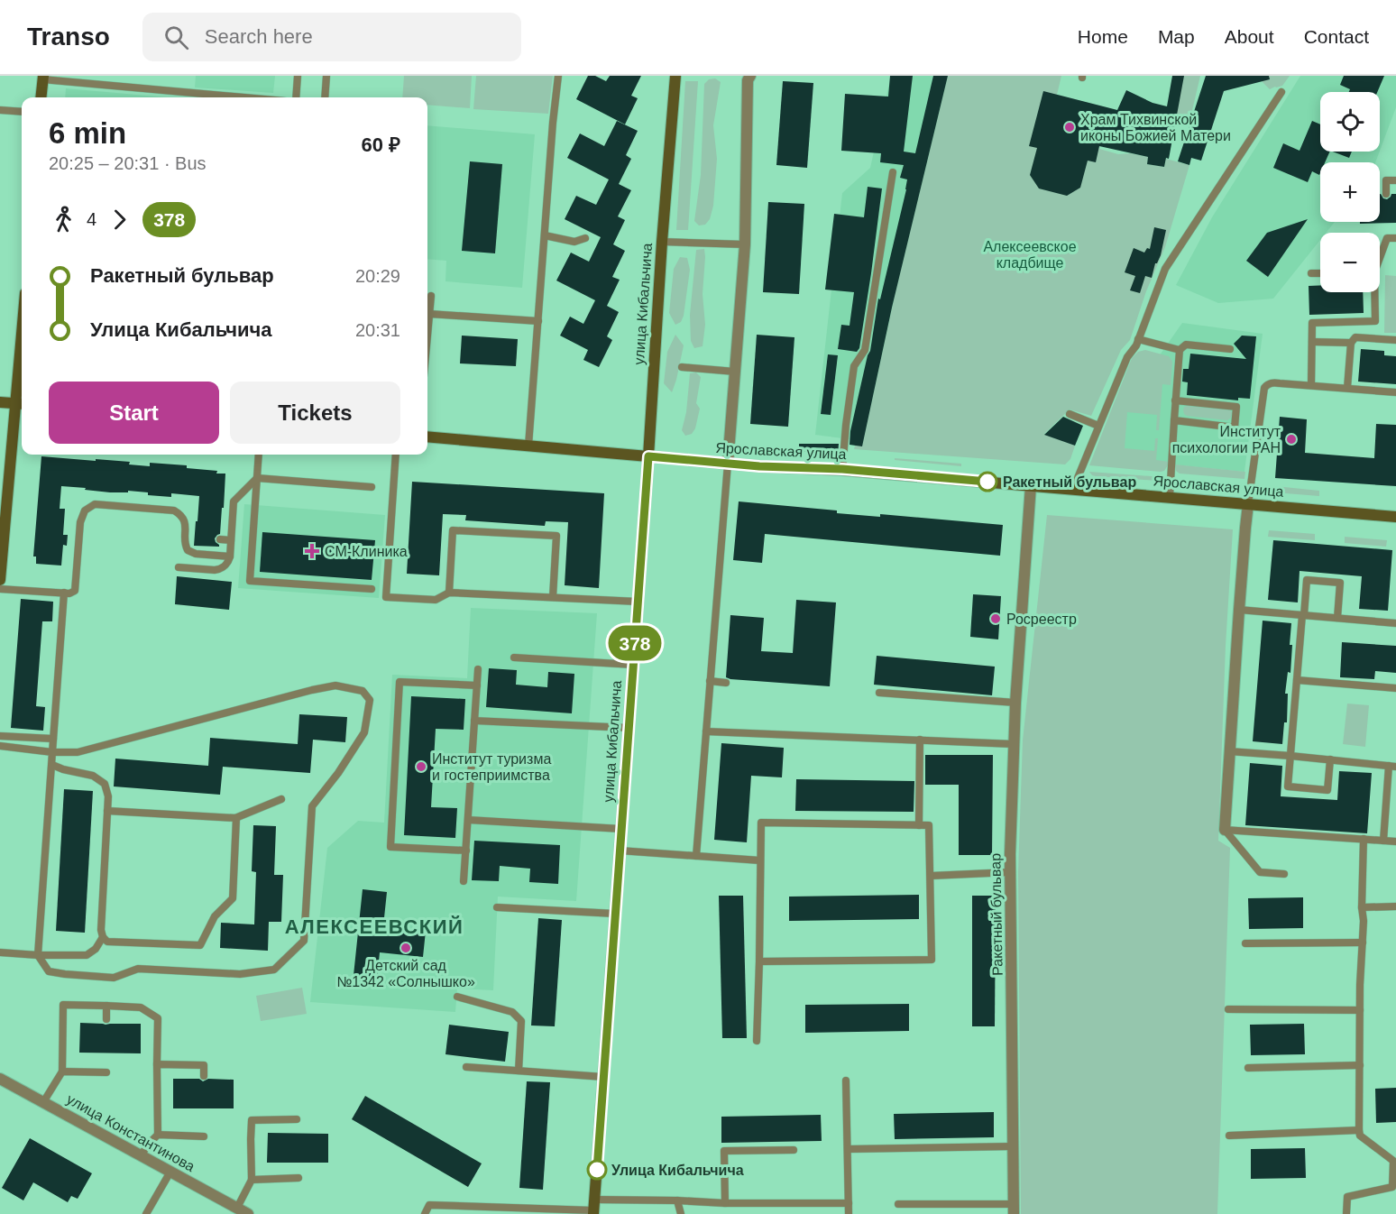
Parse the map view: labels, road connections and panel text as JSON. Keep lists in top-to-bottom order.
{
  "streets": {
    "street": [
      "улица Кибальчича",
      "Ярославская улица",
      "Ракетный бульвар",
      "улица Константинова"
    ]
  },
  "crossings": [
    ["улица Кибальчича", "Ярославская улица"],
    ["Ярославская улица", "Ракетный бульвар"]
  ],
  "districts": ["АЛЕКСЕЕВСКИЙ"],
  "parks": ["Алексеевское кладбище"],
  "places": {
    "other": [
      "Храм Тихвинской иконы Божией Матери",
      "Институт психологии РАН",
      "Ракетный бульвар",
      "Росреестр",
      "Институт туризма и гостеприимства",
      "Детский сад №1342 «Солнышко»",
      "Улица Кибальчича"
    ],
    "health": ["СМ-Клиника"]
  },
  "lines": ["bus line 378"],
  "page": {
    "header": "Transo",
    "search": "Search here",
    "nav": [
      "Home",
      "Map",
      "About",
      "Contact"
    ],
    "on_map": "378",
    "map_buttons": ["+", "−"],
    "heading": ["6 min", "20:25 – 20:31 · Bus", "60 ₽"],
    "legs": ["4", "378"],
    "list": [
      {
        "name": "Ракетный бульвар",
        "value": "20:29"
      },
      {
        "name": "Улица Кибальчича",
        "value": "20:31"
      }
    ],
    "buttons": ["Start", "Tickets"]
  }
}
